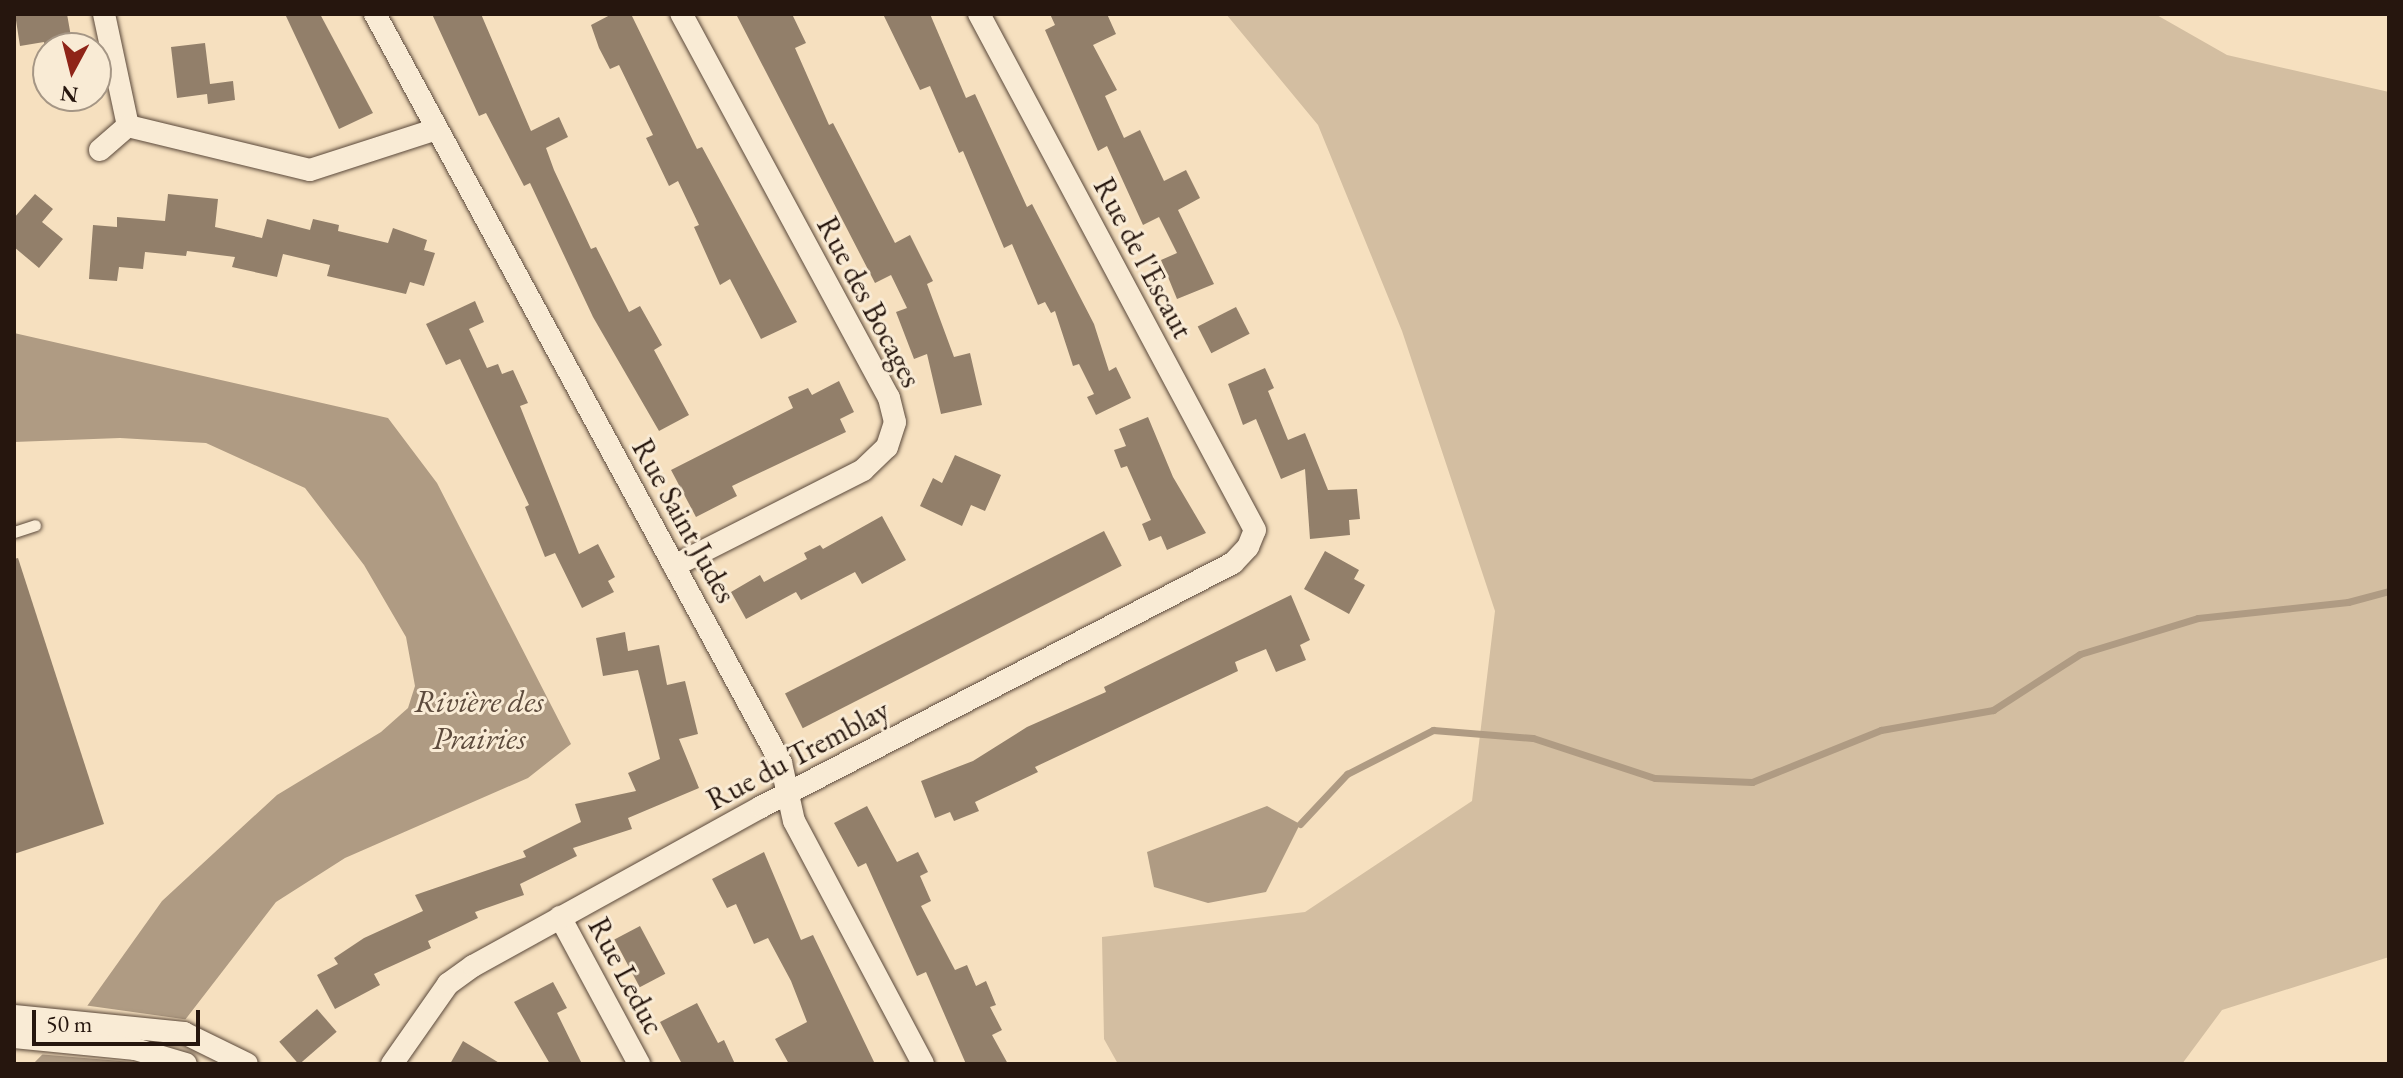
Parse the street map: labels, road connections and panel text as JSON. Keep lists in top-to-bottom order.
{
  "streets": {
    "street": [
      "Rue de l'Escaut",
      "Rue des Bocages",
      "Rue Saint Judes",
      "Rue du Tremblay",
      "Rue Leduc"
    ]
  },
  "crossings": [
    ["Rue de l'Escaut", "Rue du Tremblay"],
    ["Rue des Bocages", "Rue Saint Judes"],
    ["Rue Saint Judes", "Rue du Tremblay"],
    ["Rue du Tremblay", "Rue Leduc"]
  ],
  "water": ["Rivière des Prairies"],
  "scale_bar": "50 m",
  "north": "bottom"
}
